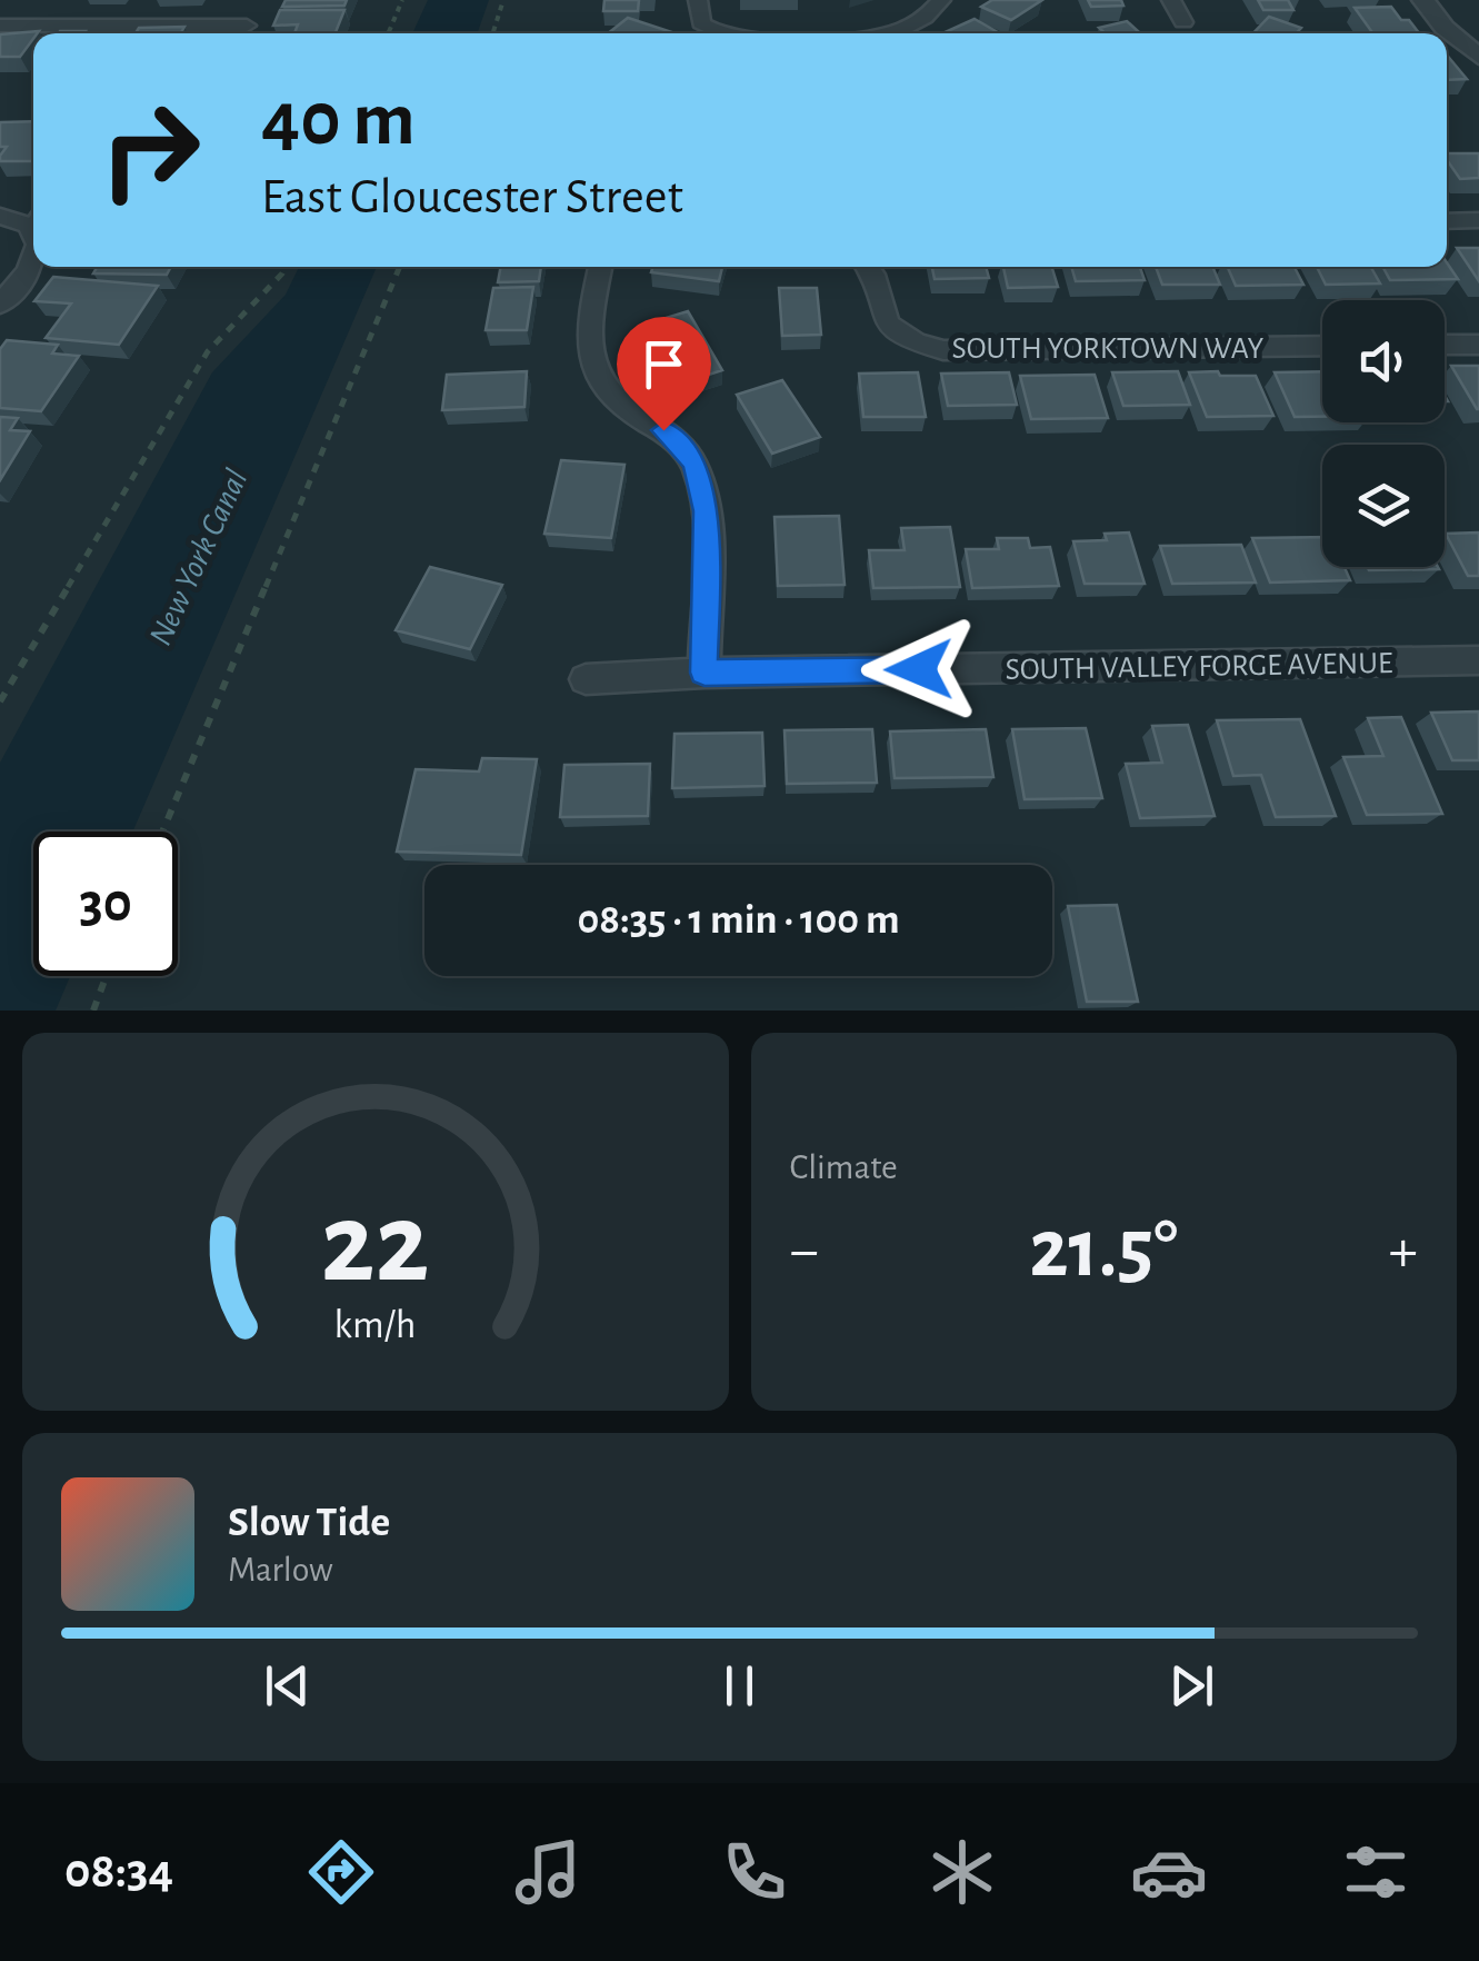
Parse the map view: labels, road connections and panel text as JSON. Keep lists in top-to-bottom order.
{
  "streets": {
    "street": ["SOUTH YORKTOWN WAY", "SOUTH VALLEY FORGE AVENUE"]
  },
  "water": ["New York Canal"],
  "page": {
    "turn": ["40 m", "East Gloucester Street"],
    "limit": "30",
    "trip": "08:35 · 1 min · 100 m",
    "tile": "Climate",
    "heat": ["−", "21.5°", "+"],
    "song": ["Slow Tide", "Marlow"],
    "tabs": "08:34",
    "gauge": ["22", "km/h"]
  }
}
